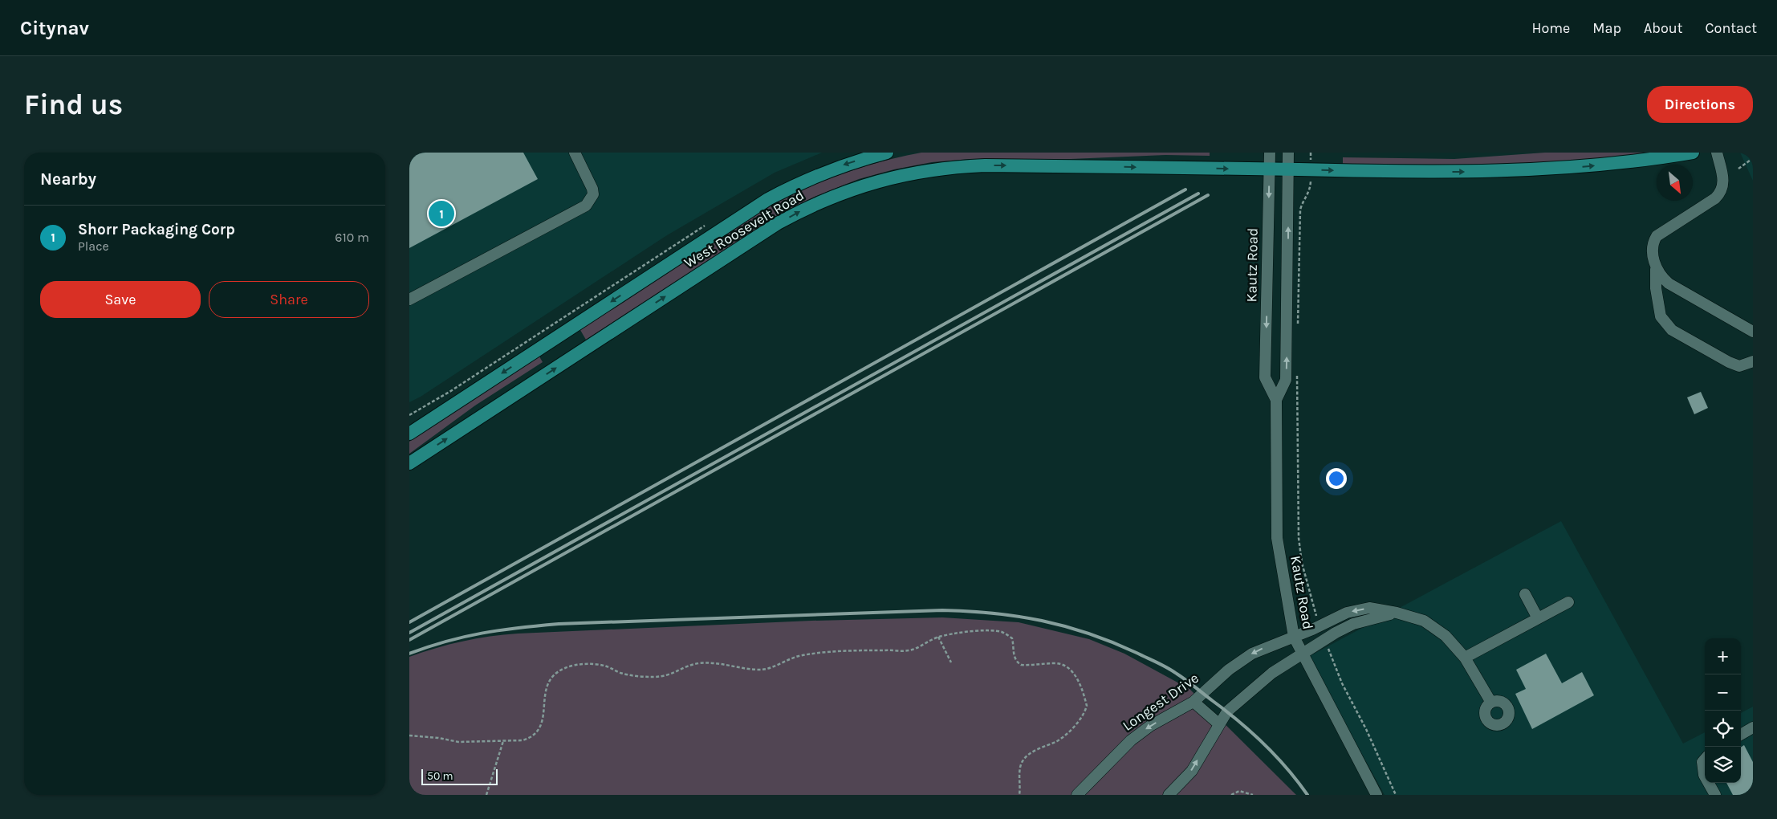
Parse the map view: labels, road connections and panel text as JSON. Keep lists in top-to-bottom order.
{
  "streets": {
    "main road": ["West Roosevelt Road"],
    "street": ["Kautz Road", "Longest Drive"]
  },
  "crossings": [
    ["West Roosevelt Road", "Kautz Road"],
    ["Kautz Road", "Longest Drive"]
  ],
  "scale_bar": "50 m",
  "north": "bottom right",
  "page": {
    "header": "Citynav",
    "nav": [
      "Home",
      "Map",
      "About",
      "Contact"
    ],
    "buttons": [
      "Directions",
      ["Save", "Share"]
    ],
    "title": "Find us",
    "heading": "Nearby",
    "pins": "1",
    "list": [
      {
        "mark": "1",
        "name": "Shorr Packaging Corp",
        "note": "Place",
        "value": "610 m"
      }
    ],
    "map_buttons": ["+", "−"],
    "scale": "50 m"
  }
}
